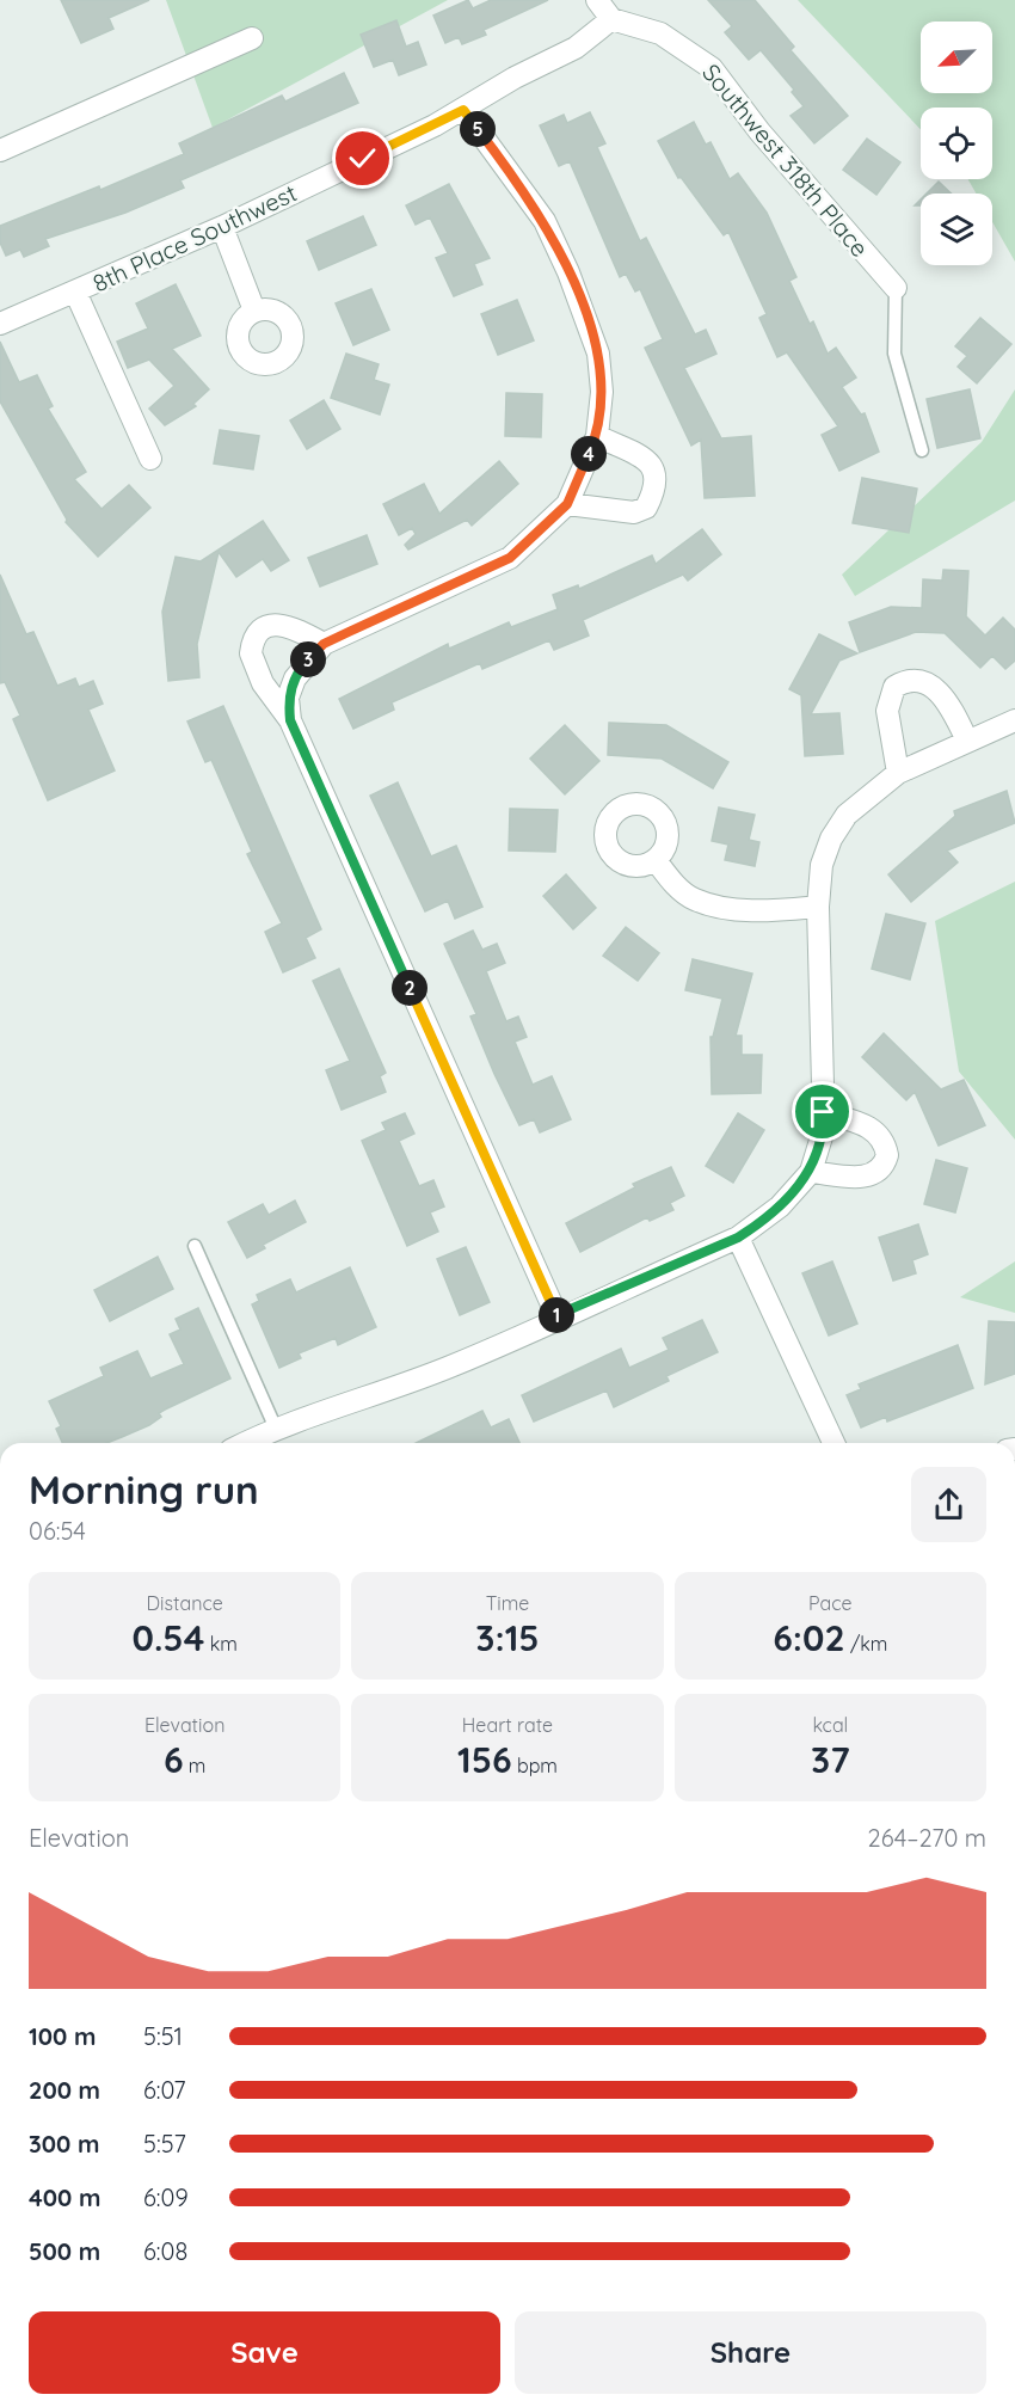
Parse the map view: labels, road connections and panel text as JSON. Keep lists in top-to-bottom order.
{
  "streets": {
    "street": ["Southwest 318th Place", "8th Place Southwest"]
  },
  "crossings": [
    ["Southwest 318th Place", "8th Place Southwest"]
  ],
  "north": "bottom left",
  "page": {
    "pins": [
      "5",
      "4",
      "3",
      "2",
      "1"
    ],
    "heading": ["Morning run", "06:54"],
    "stats": [
      ["Distance", "0.54 km"],
      ["Time", "3:15"],
      ["Pace", "6:02 /km"],
      ["Elevation", "6 m"],
      ["Heart rate", "156 bpm"],
      ["kcal", "37"]
    ],
    "chart": ["Elevation", "264–270 m"],
    "list": [
      {
        "name": "100 m",
        "note": "5:51"
      },
      {
        "name": "200 m",
        "note": "6:07"
      },
      {
        "name": "300 m",
        "note": "5:57"
      },
      {
        "name": "400 m",
        "note": "6:09"
      },
      {
        "name": "500 m",
        "note": "6:08"
      }
    ],
    "buttons": ["Save", "Share"]
  }
}
